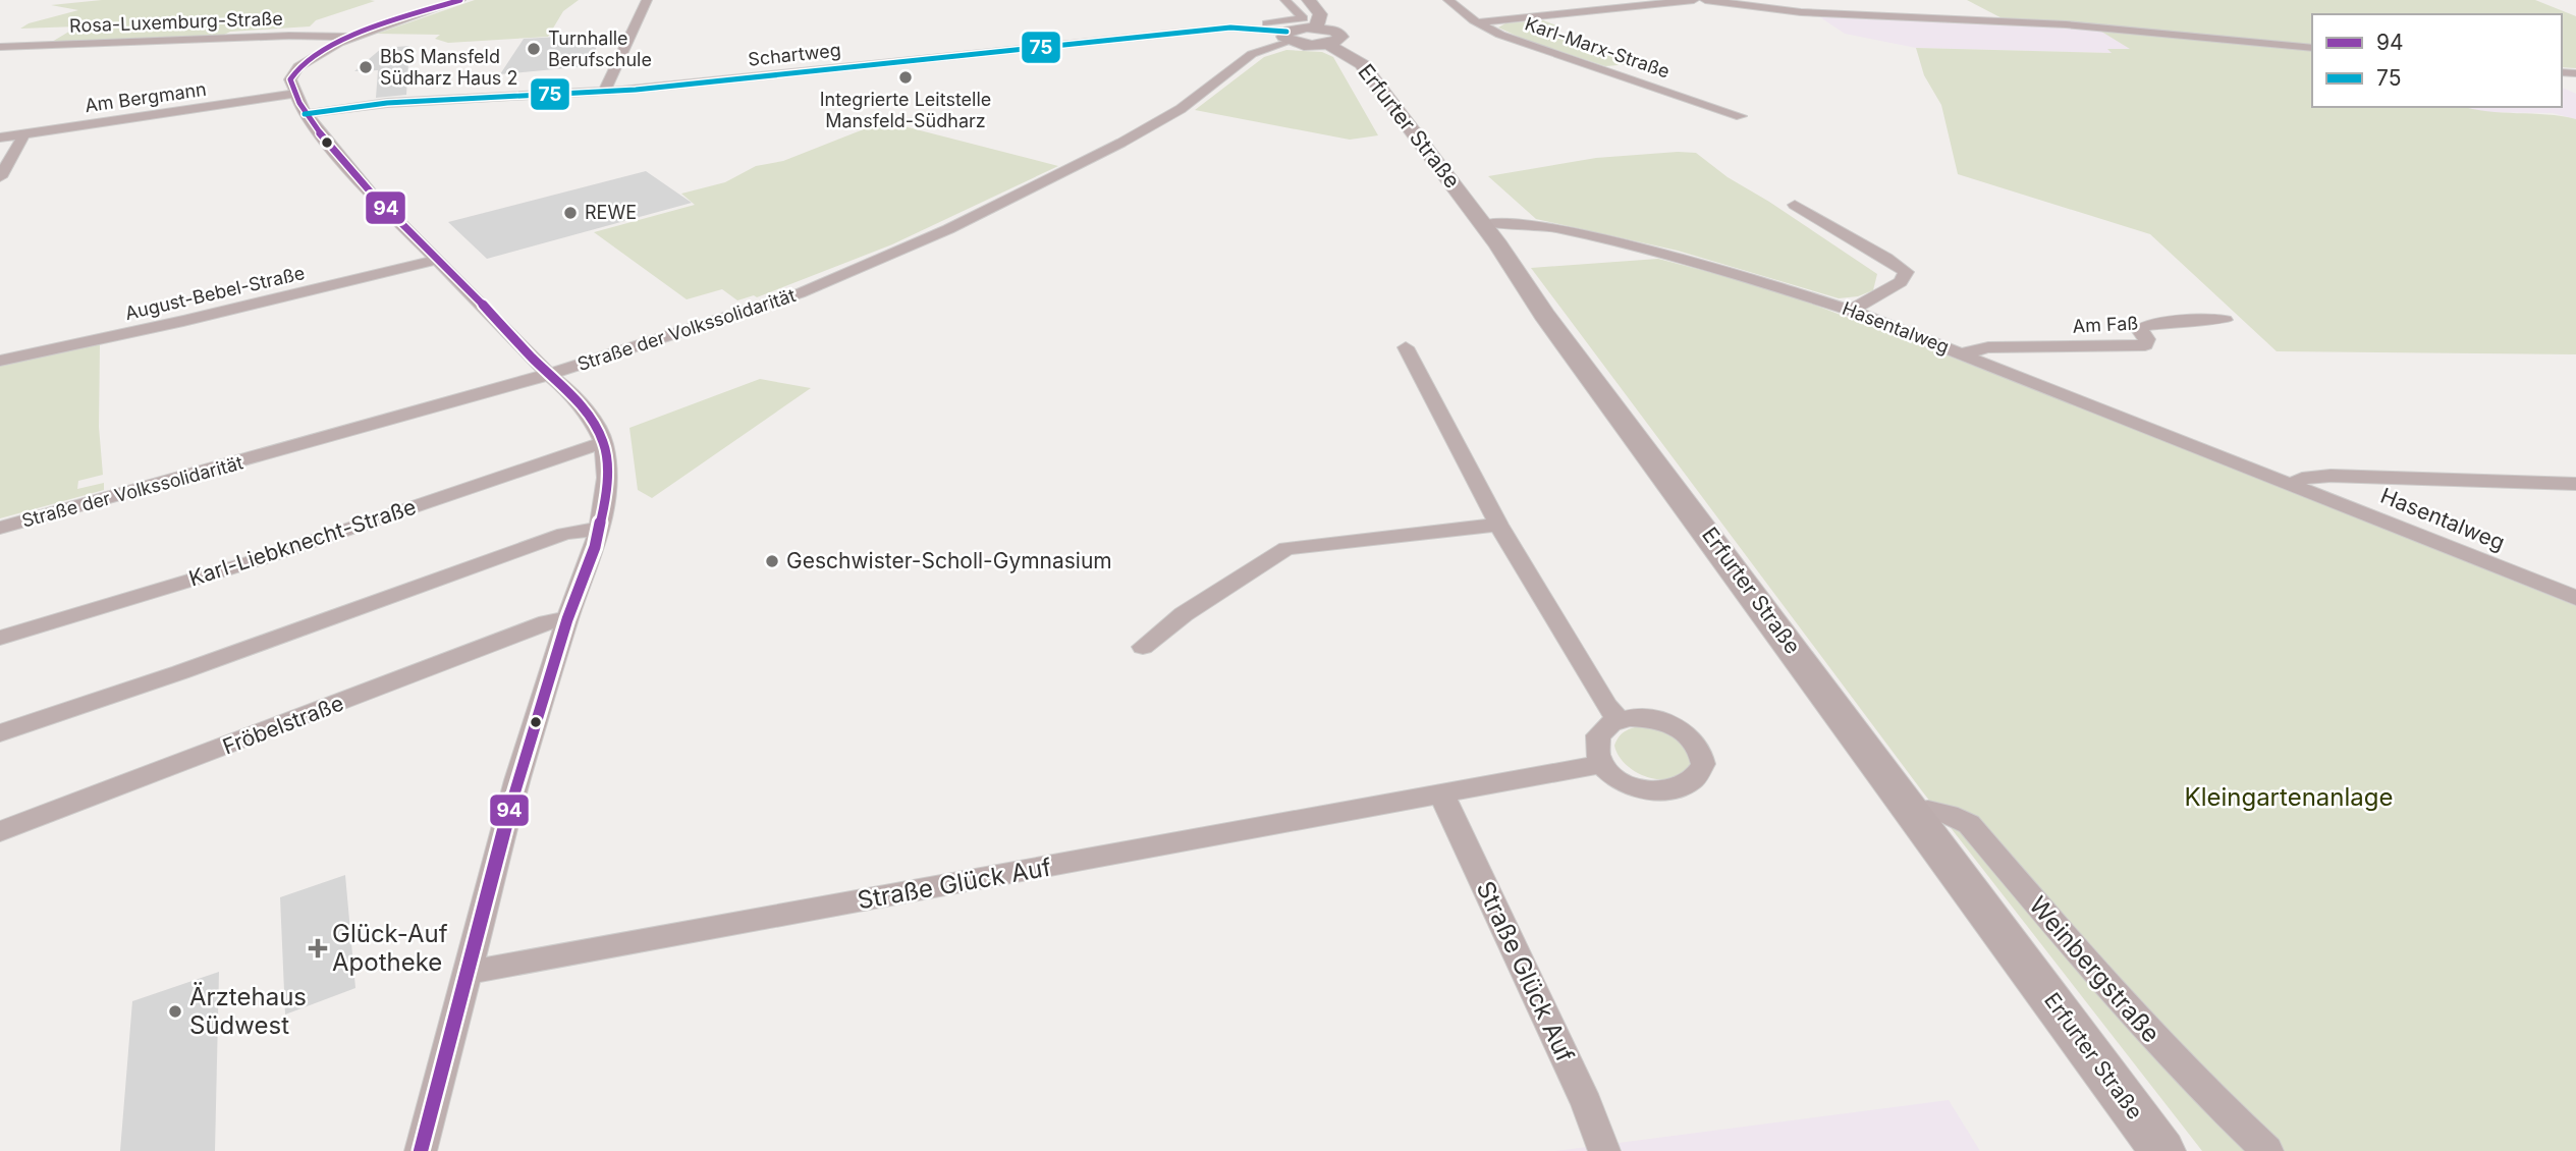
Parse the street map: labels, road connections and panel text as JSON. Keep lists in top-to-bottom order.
{
  "streets": {
    "main road": ["Erfurter Straße"],
    "street": [
      "Rosa-Luxemburg-Straße",
      "Karl-Marx-Straße",
      "Schartweg",
      "Am Bergmann",
      "August-Bebel-Straße",
      "Am Faß",
      "Hasentalweg",
      "Straße der Volkssolidarität",
      "Karl-Liebknecht-Straße",
      "Fröbelstraße",
      "Straße Glück Auf",
      "Weinbergstraße"
    ]
  },
  "crossings": [
    ["Schartweg", "Straße der Volkssolidarität"],
    ["Erfurter Straße", "Hasentalweg"],
    ["Erfurter Straße", "Weinbergstraße"],
    ["Am Faß", "Hasentalweg"]
  ],
  "parks": ["Kleingartenanlage"],
  "places": {
    "other": [
      "Turnhalle Berufschule",
      "BbS Mansfeld Südharz Haus 2",
      "Integrierte Leitstelle Mansfeld-Südharz",
      "REWE",
      "Geschwister-Scholl-Gymnasium",
      "Ärztehaus Südwest"
    ],
    "health": ["Glück-Auf Apotheke"]
  },
  "lines": ["transit line 94", "transit line 75"],
  "legend": ["94", "75"]
}
